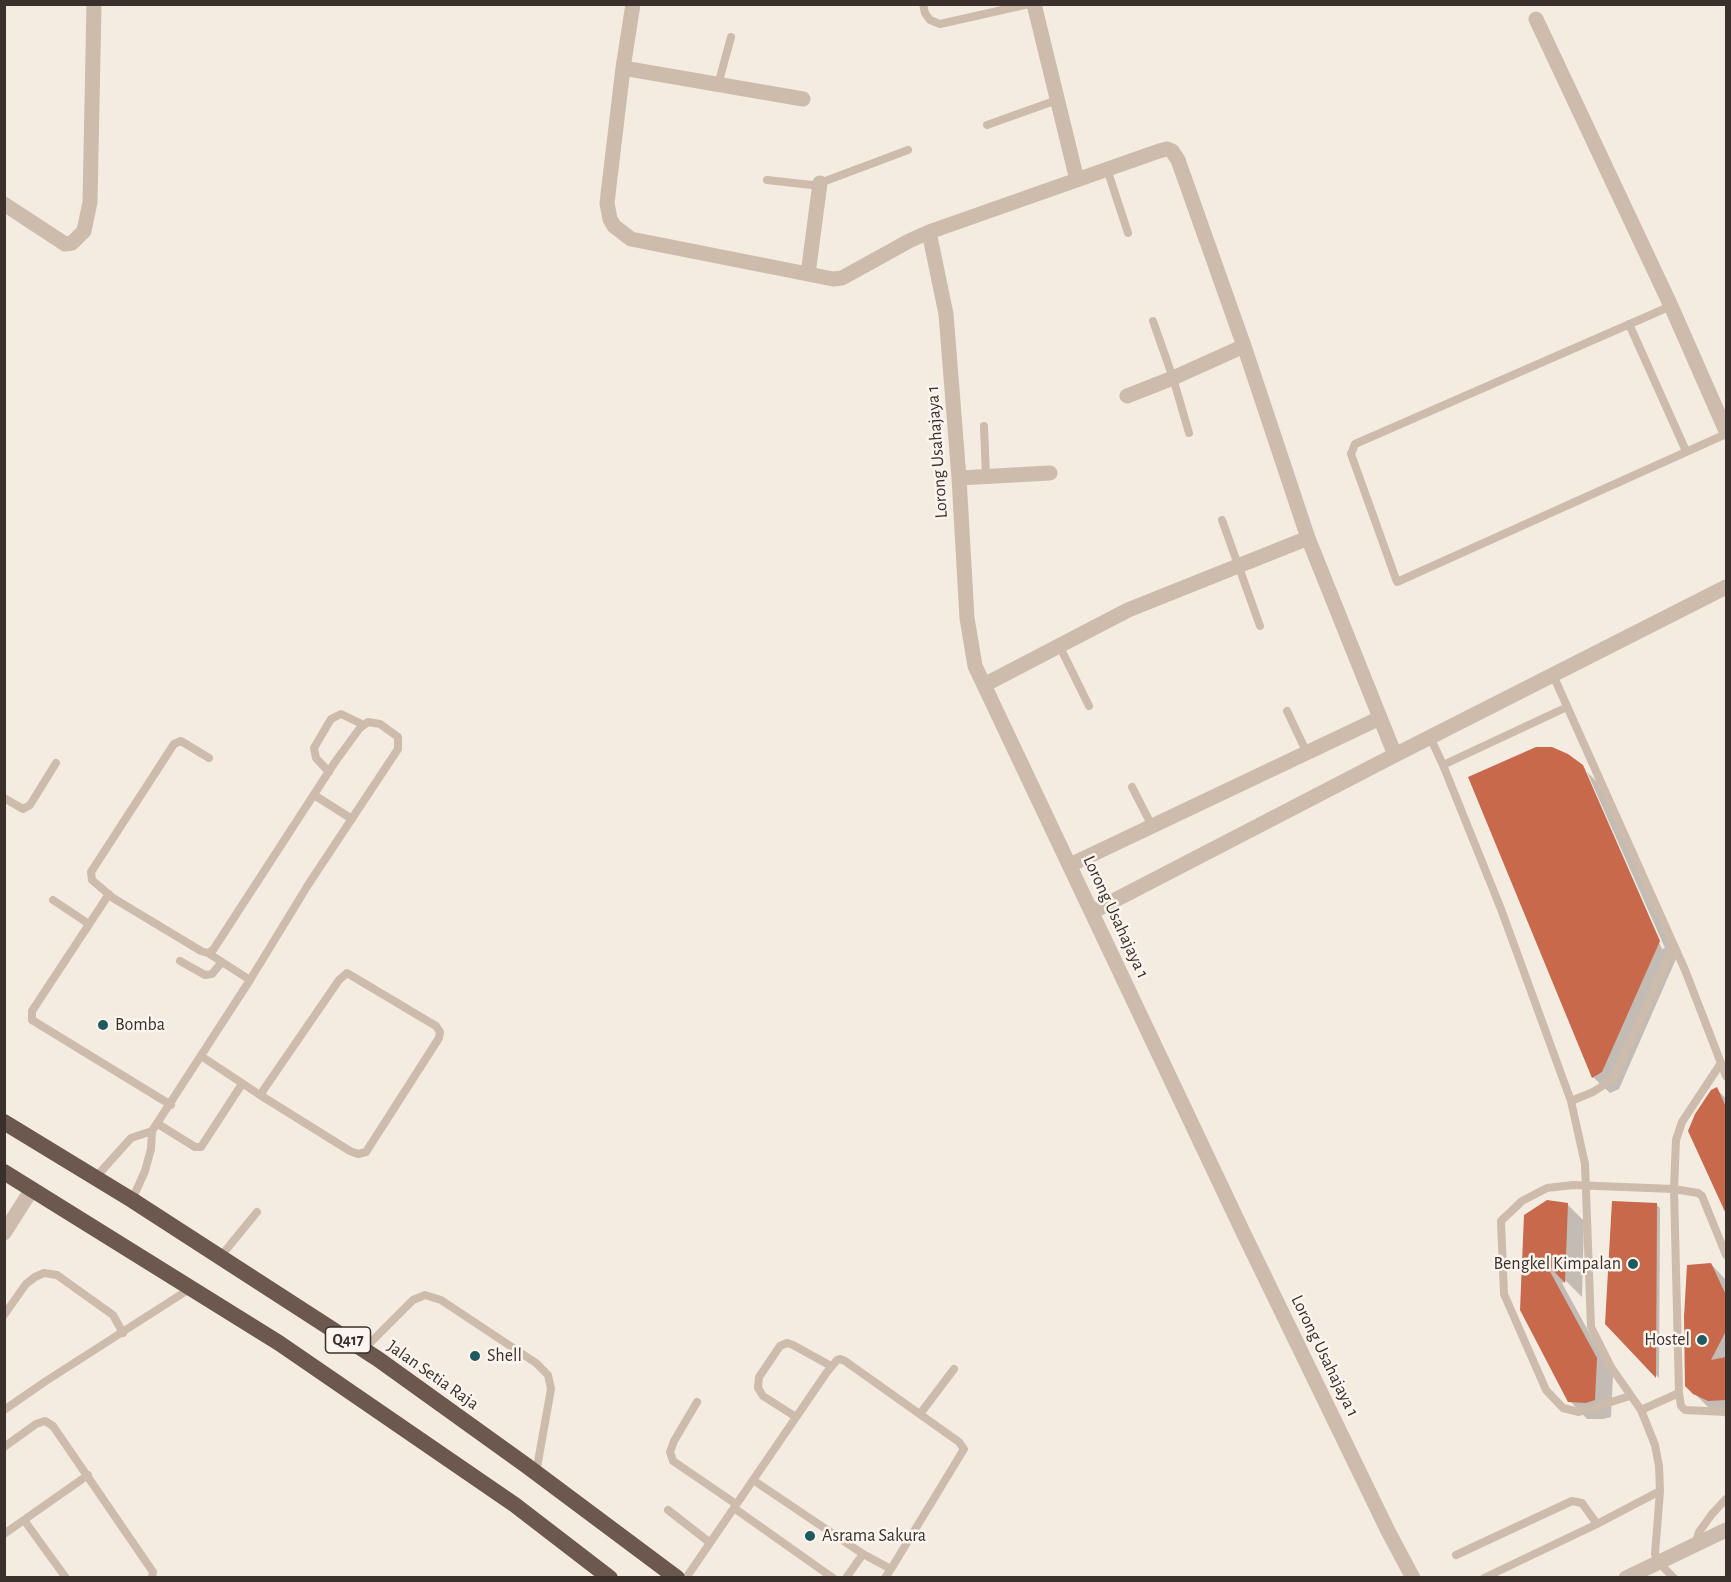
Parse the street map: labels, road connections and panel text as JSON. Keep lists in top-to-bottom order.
{
  "streets": {
    "highway": ["Q417", "Jalan Setia Raja"],
    "street": ["Lorong Usahajaya 1"]
  },
  "places": [
    "Bomba",
    "Bengkel Kimpalan",
    "Hostel",
    "Shell",
    "Asrama Sakura"
  ]
}
